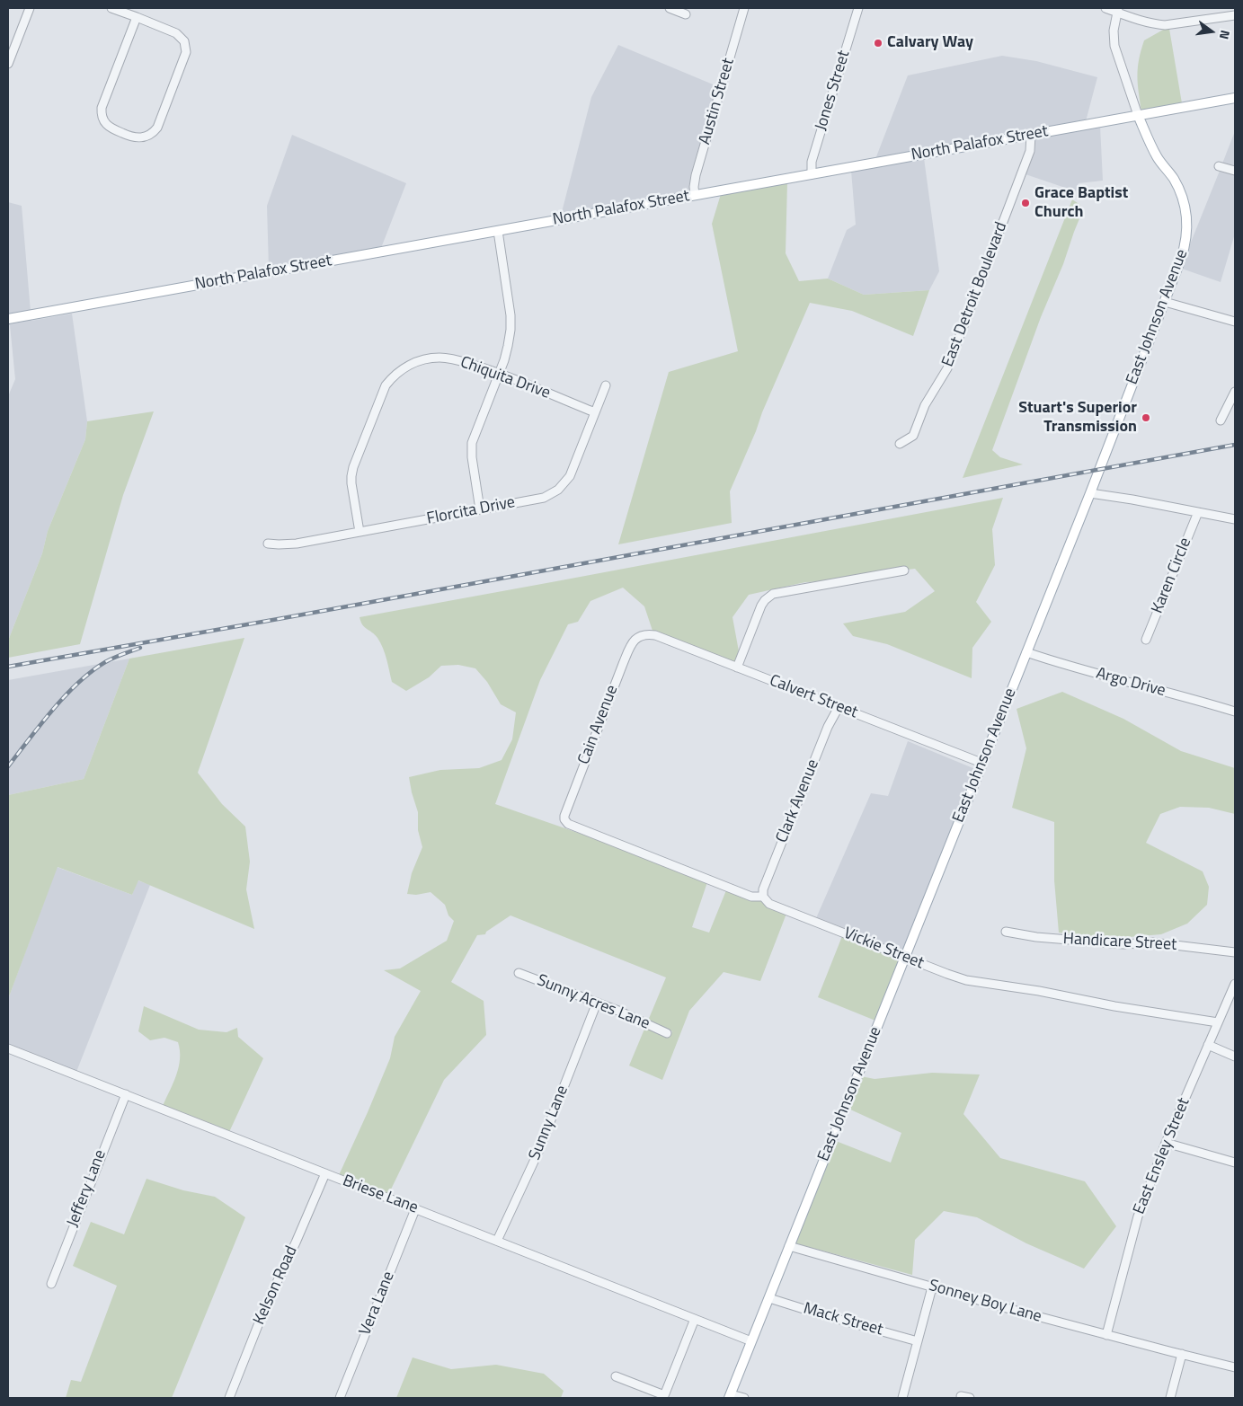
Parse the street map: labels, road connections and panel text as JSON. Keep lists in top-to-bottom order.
{
  "streets": {
    "main road": ["North Palafox Street", "East Johnson Avenue"],
    "street": [
      "Jones Street",
      "Austin Street",
      "East Detroit Boulevard",
      "Chiquita Drive",
      "Florcita Drive",
      "Karen Circle",
      "Argo Drive",
      "Calvert Street",
      "Cain Avenue",
      "Clark Avenue",
      "Handicare Street",
      "Vickie Street",
      "Sunny Acres Lane",
      "Sunny Lane",
      "East Ensley Street",
      "Jeffery Lane",
      "Briese Lane",
      "Kelson Road",
      "Sonney Boy Lane",
      "Vera Lane",
      "Mack Street"
    ]
  },
  "crossings": [
    ["Jones Street", "North Palafox Street"],
    ["Austin Street", "North Palafox Street"],
    ["North Palafox Street", "East Detroit Boulevard"],
    ["North Palafox Street", "East Johnson Avenue"],
    ["East Johnson Avenue", "Argo Drive"],
    ["East Johnson Avenue", "Calvert Street"],
    ["East Johnson Avenue", "Vickie Street"],
    ["East Johnson Avenue", "Briese Lane"],
    ["East Johnson Avenue", "Sonney Boy Lane"],
    ["East Johnson Avenue", "Mack Street"],
    ["Chiquita Drive", "Florcita Drive"],
    ["Calvert Street", "Cain Avenue"],
    ["Calvert Street", "Clark Avenue"],
    ["Cain Avenue", "Vickie Street"],
    ["Clark Avenue", "Vickie Street"],
    ["Vickie Street", "East Ensley Street"],
    ["Sunny Acres Lane", "Sunny Lane"],
    ["Sunny Lane", "Briese Lane"],
    ["East Ensley Street", "Sonney Boy Lane"],
    ["Jeffery Lane", "Briese Lane"],
    ["Briese Lane", "Kelson Road"],
    ["Briese Lane", "Vera Lane"]
  ],
  "places": ["Calvary Way", "Grace Baptist Church", "Stuart's Superior Transmission"],
  "north": "right"
}
